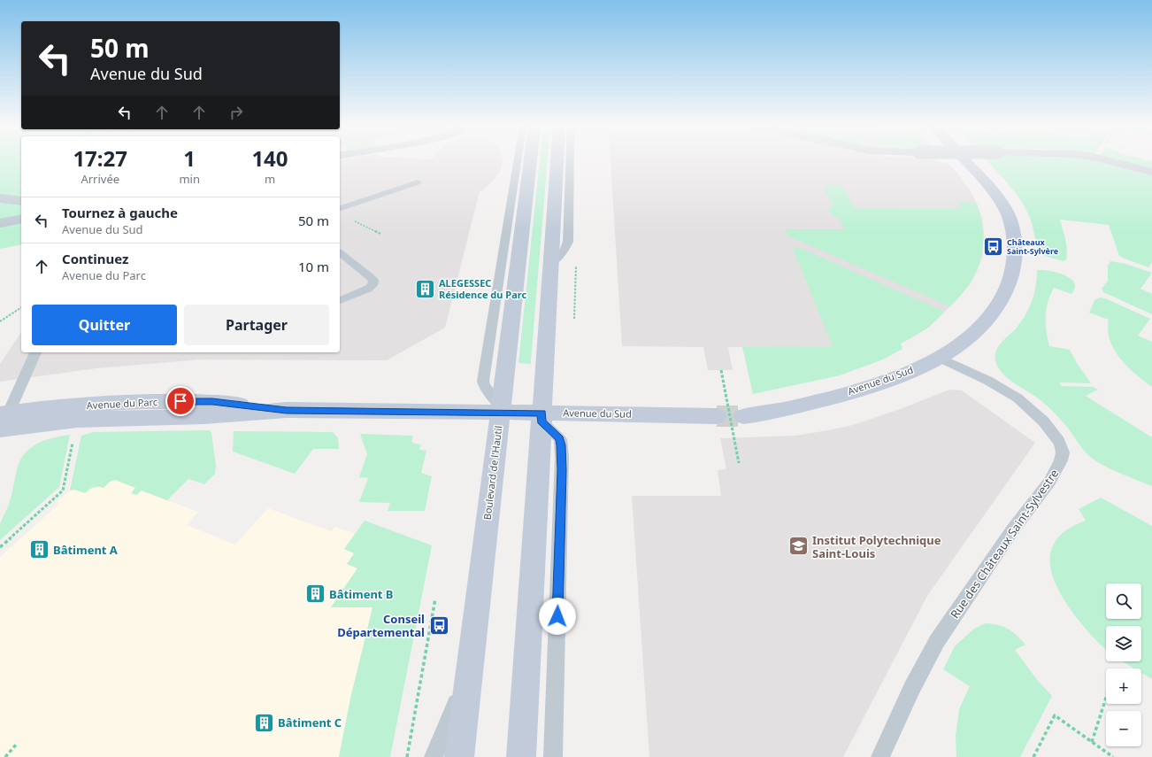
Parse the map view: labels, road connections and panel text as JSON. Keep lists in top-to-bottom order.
{
  "streets": {
    "main road": ["Avenue du Sud", "Avenue du Parc", "Boulevard de l'Hautil"],
    "lane": ["Rue des Châteaux Saint-Sylvestre"]
  },
  "crossings": [
    ["Avenue du Sud", "Avenue du Parc"],
    ["Avenue du Sud", "Boulevard de l'Hautil"],
    ["Avenue du Sud", "Rue des Châteaux Saint-Sylvestre"],
    ["Avenue du Parc", "Boulevard de l'Hautil"]
  ],
  "places": {
    "bus stop": ["Châteaux Saint-Sylvère", "Conseil Départemental"],
    "building": [
      "ALEGESSEC Résidence du Parc",
      "Bâtiment A",
      "Bâtiment B",
      "Bâtiment C"
    ],
    "school or university": ["Institut Polytechnique Saint-Louis"]
  },
  "page": {
    "turn": ["50 m", "Avenue du Sud"],
    "eta": [
      "17:27",
      "Arrivée",
      "1",
      "min",
      "140",
      "m"
    ],
    "list": [
      {
        "name": "Tournez à gauche",
        "note": "Avenue du Sud",
        "value": "50 m"
      },
      {
        "name": "Continuez",
        "note": "Avenue du Parc",
        "value": "10 m"
      }
    ],
    "buttons": ["Quitter", "Partager"],
    "map_buttons": ["+", "−"]
  }
}
